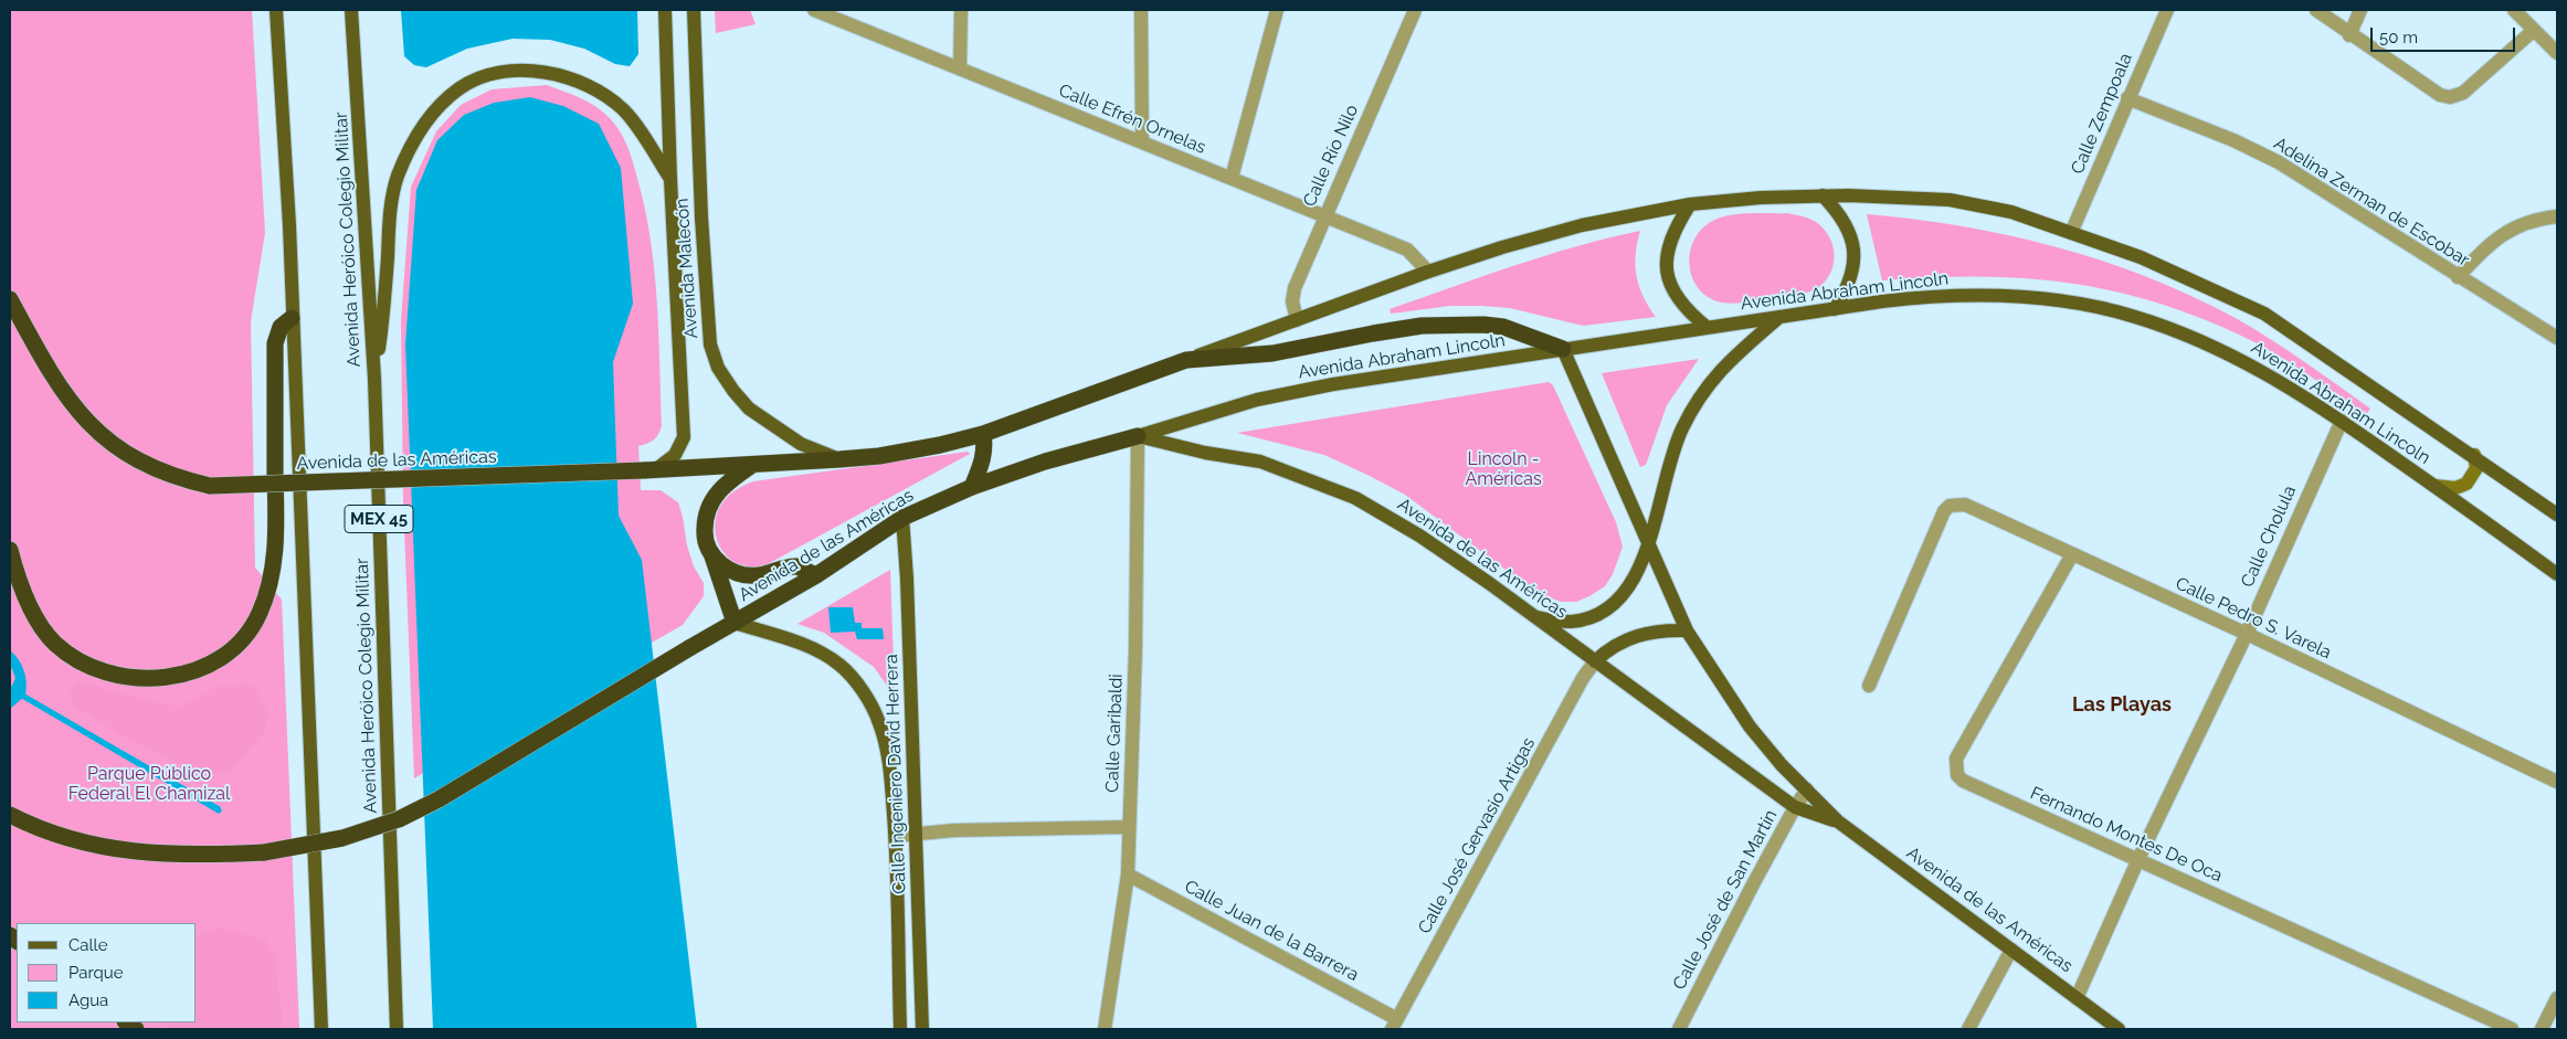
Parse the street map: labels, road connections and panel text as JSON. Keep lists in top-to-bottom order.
{
  "streets": {
    "highway": ["Avenida de las Américas"],
    "main road": [
      "Avenida Heróico Colegio Militar",
      "Avenida Malecón",
      "Avenida Abraham Lincoln",
      "MEX 45",
      "Calle Ingeniero David Herrera"
    ],
    "street": [
      "Calle Zempoala",
      "Calle Efrén Ornelas",
      "Calle Río Nilo",
      "Adelina Zerman de Escobar",
      "Calle Cholula",
      "Calle Pedro S. Varela",
      "Calle Garibaldi",
      "Fernando Montes De Oca",
      "Calle José Gervasio Artigas",
      "Calle José de San Martín",
      "Calle Juan de la Barrera"
    ]
  },
  "crossings": [
    ["Calle Zempoala", "Adelina Zerman de Escobar"],
    ["Calle Zempoala", "Avenida Abraham Lincoln"],
    ["Calle Efrén Ornelas", "Calle Río Nilo"],
    ["Calle Efrén Ornelas", "Avenida Abraham Lincoln"],
    ["Calle Río Nilo", "Avenida Abraham Lincoln"],
    ["Avenida Malecón", "Avenida de las Américas"],
    ["Avenida Abraham Lincoln", "Avenida de las Américas"],
    ["Avenida Abraham Lincoln", "Calle Cholula"],
    ["Avenida Abraham Lincoln", "Calle Garibaldi"],
    ["Avenida de las Américas", "Calle Cholula"],
    ["Avenida de las Américas", "Calle Garibaldi"],
    ["Avenida de las Américas", "Calle Ingeniero David Herrera"],
    ["Avenida de las Américas", "Calle José Gervasio Artigas"],
    ["Avenida de las Américas", "Calle José de San Martín"],
    ["Calle Cholula", "Calle Pedro S. Varela"],
    ["Calle Cholula", "Fernando Montes De Oca"],
    ["Calle Pedro S. Varela", "Fernando Montes De Oca"],
    ["Calle Garibaldi", "Calle Juan de la Barrera"],
    ["Calle José Gervasio Artigas", "Calle Juan de la Barrera"]
  ],
  "districts": ["Las Playas"],
  "parks": ["Lincoln - Américas", "Parque Público Federal El Chamizal"],
  "legend": ["Calle", "Parque", "Agua"],
  "scale_bar": "50 m"
}
